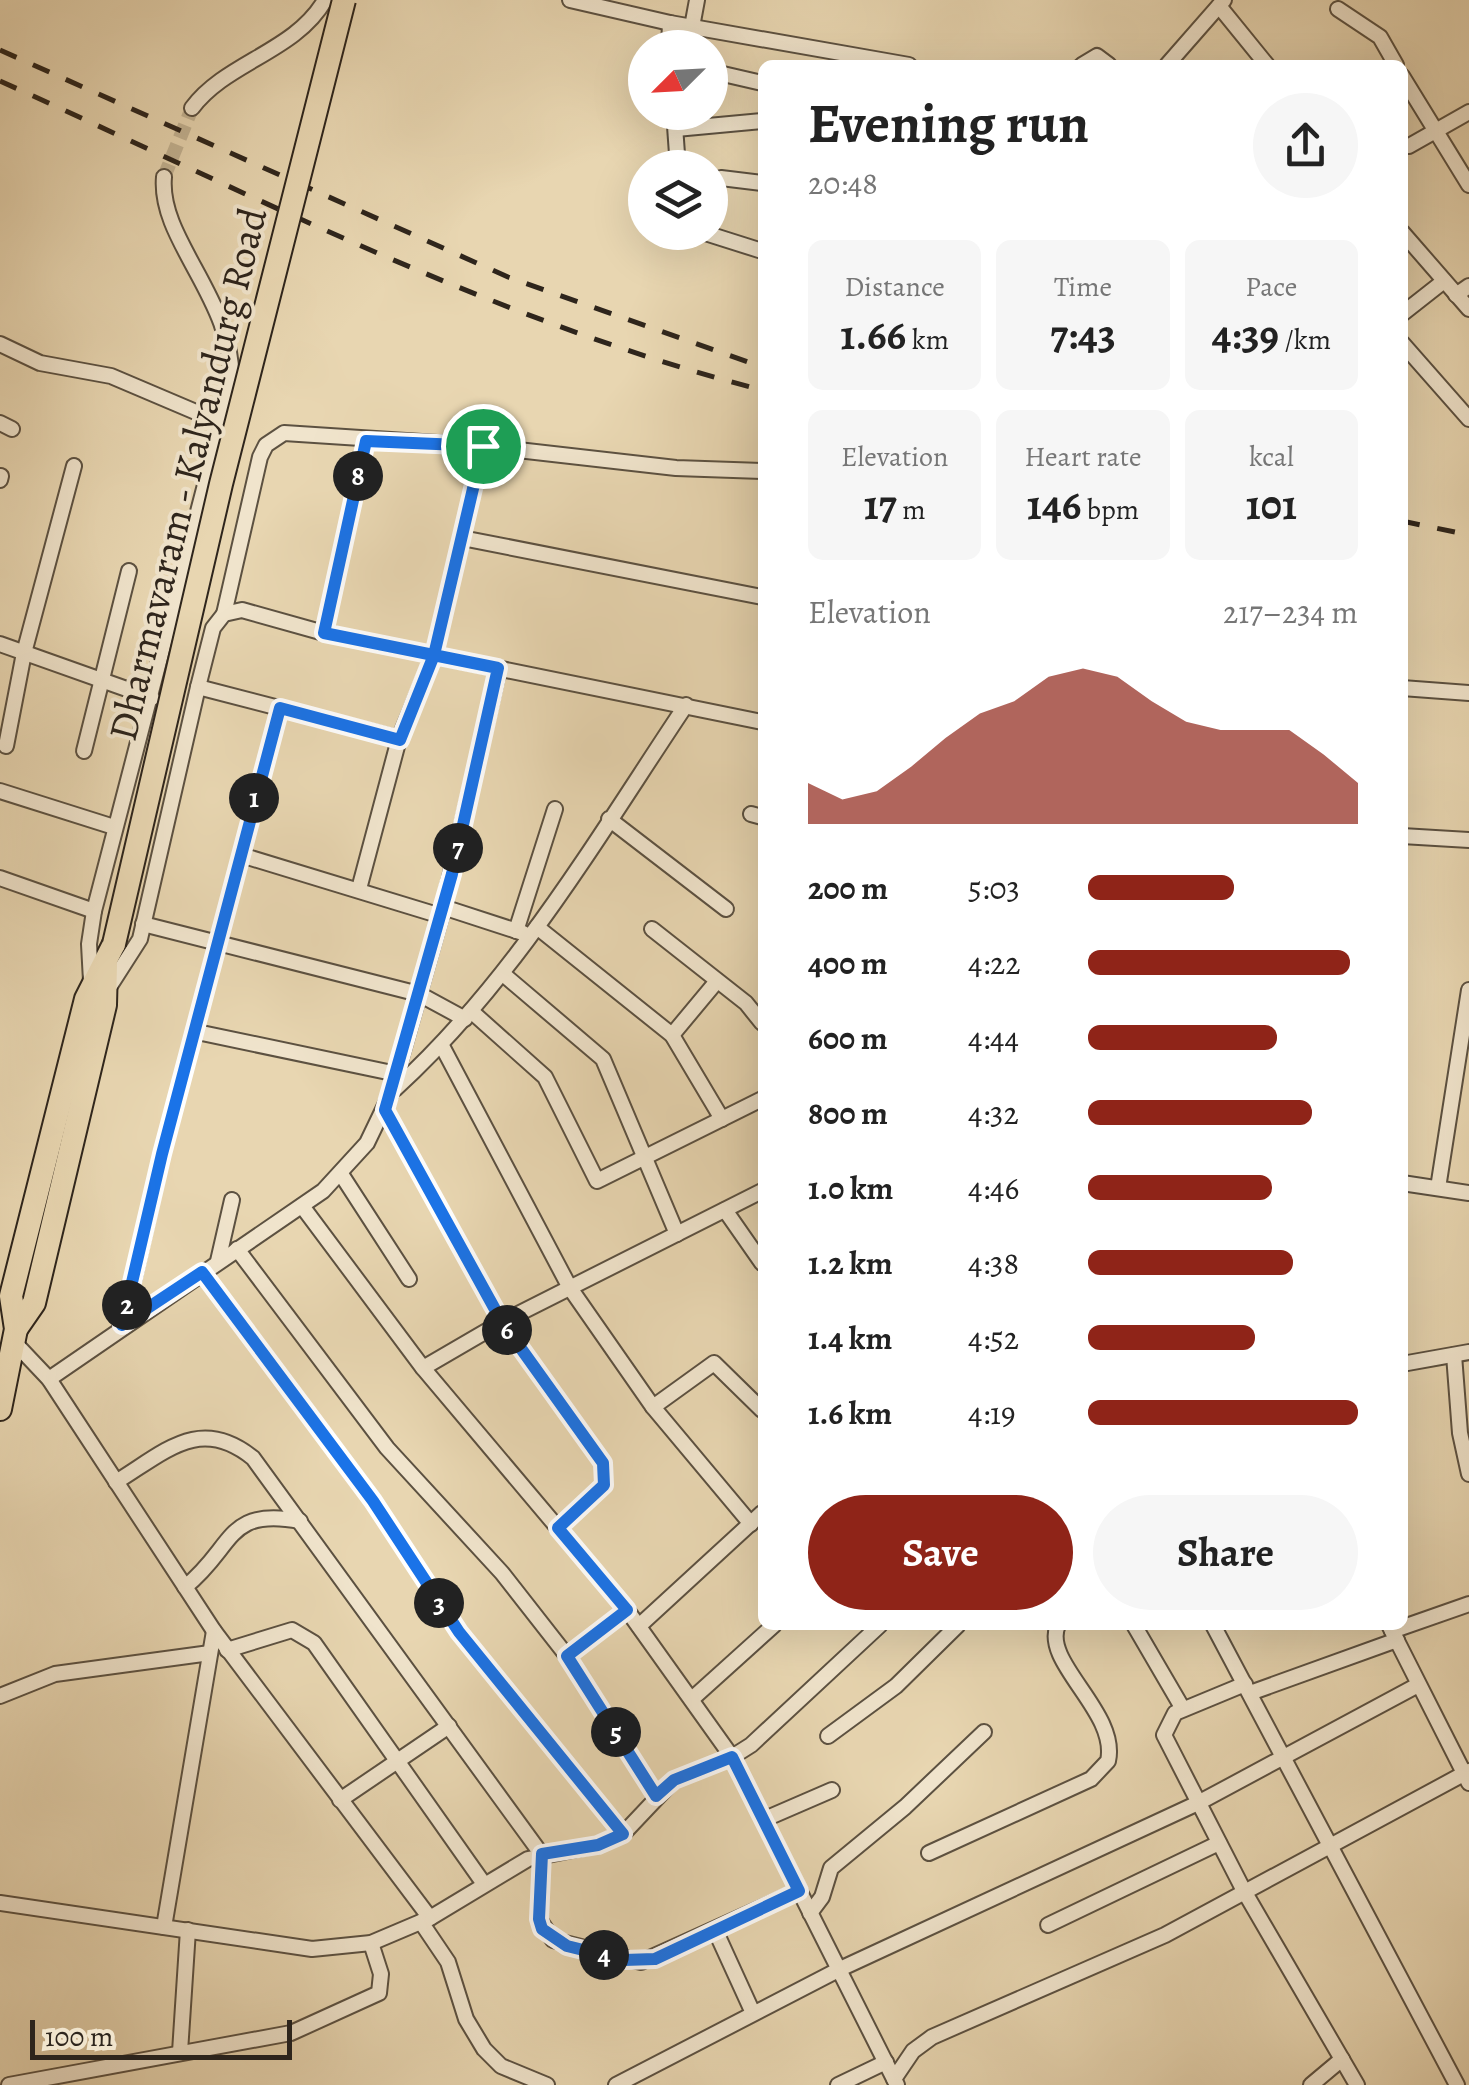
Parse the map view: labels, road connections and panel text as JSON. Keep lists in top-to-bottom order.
{
  "streets": {
    "main road": ["Dharmavaram - Kalyandurg Road"]
  },
  "scale_bar": "100 m",
  "north": "bottom left",
  "page": {
    "heading": ["Evening run", "20:48"],
    "stats": [
      ["Distance", "1.66 km"],
      ["Time", "7:43"],
      ["Pace", "4:39 /km"],
      ["Elevation", "17 m"],
      ["Heart rate", "146 bpm"],
      ["kcal", "101"]
    ],
    "pins": [
      "8",
      "1",
      "7",
      "2",
      "6",
      "3",
      "5",
      "4"
    ],
    "chart": ["Elevation", "217–234 m"],
    "list": [
      {
        "name": "200 m",
        "note": "5:03"
      },
      {
        "name": "400 m",
        "note": "4:22"
      },
      {
        "name": "600 m",
        "note": "4:44"
      },
      {
        "name": "800 m",
        "note": "4:32"
      },
      {
        "name": "1.0 km",
        "note": "4:46"
      },
      {
        "name": "1.2 km",
        "note": "4:38"
      },
      {
        "name": "1.4 km",
        "note": "4:52"
      },
      {
        "name": "1.6 km",
        "note": "4:19"
      }
    ],
    "buttons": ["Save", "Share"],
    "scale": "100 m"
  }
}
